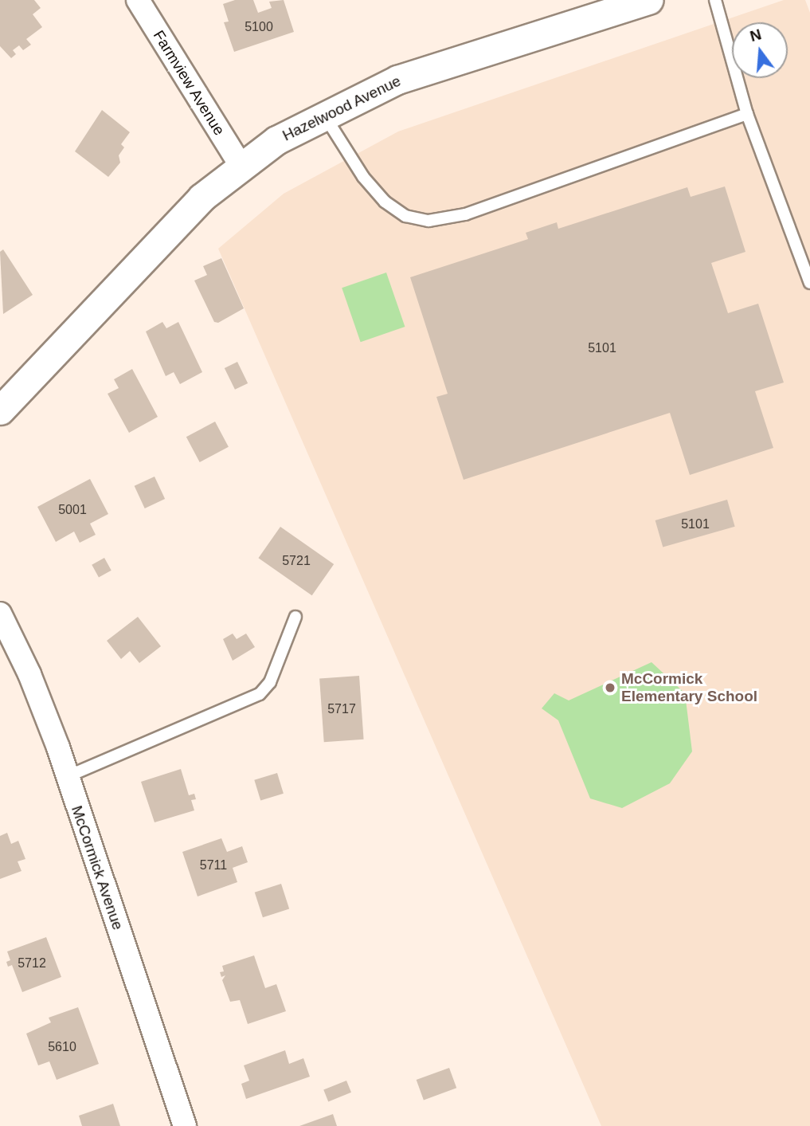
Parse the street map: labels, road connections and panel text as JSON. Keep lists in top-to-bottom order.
{
  "streets": {
    "street": ["Farmview Avenue", "Hazelwood Avenue", "McCormick Avenue"]
  },
  "crossings": [
    ["Farmview Avenue", "Hazelwood Avenue"]
  ],
  "places": ["McCormick Elementary School"],
  "house_numbers": [
    "5100",
    "5101",
    "5001",
    "5101",
    "5721",
    "5717",
    "5711",
    "5712",
    "5610"
  ],
  "north": "top"
}
